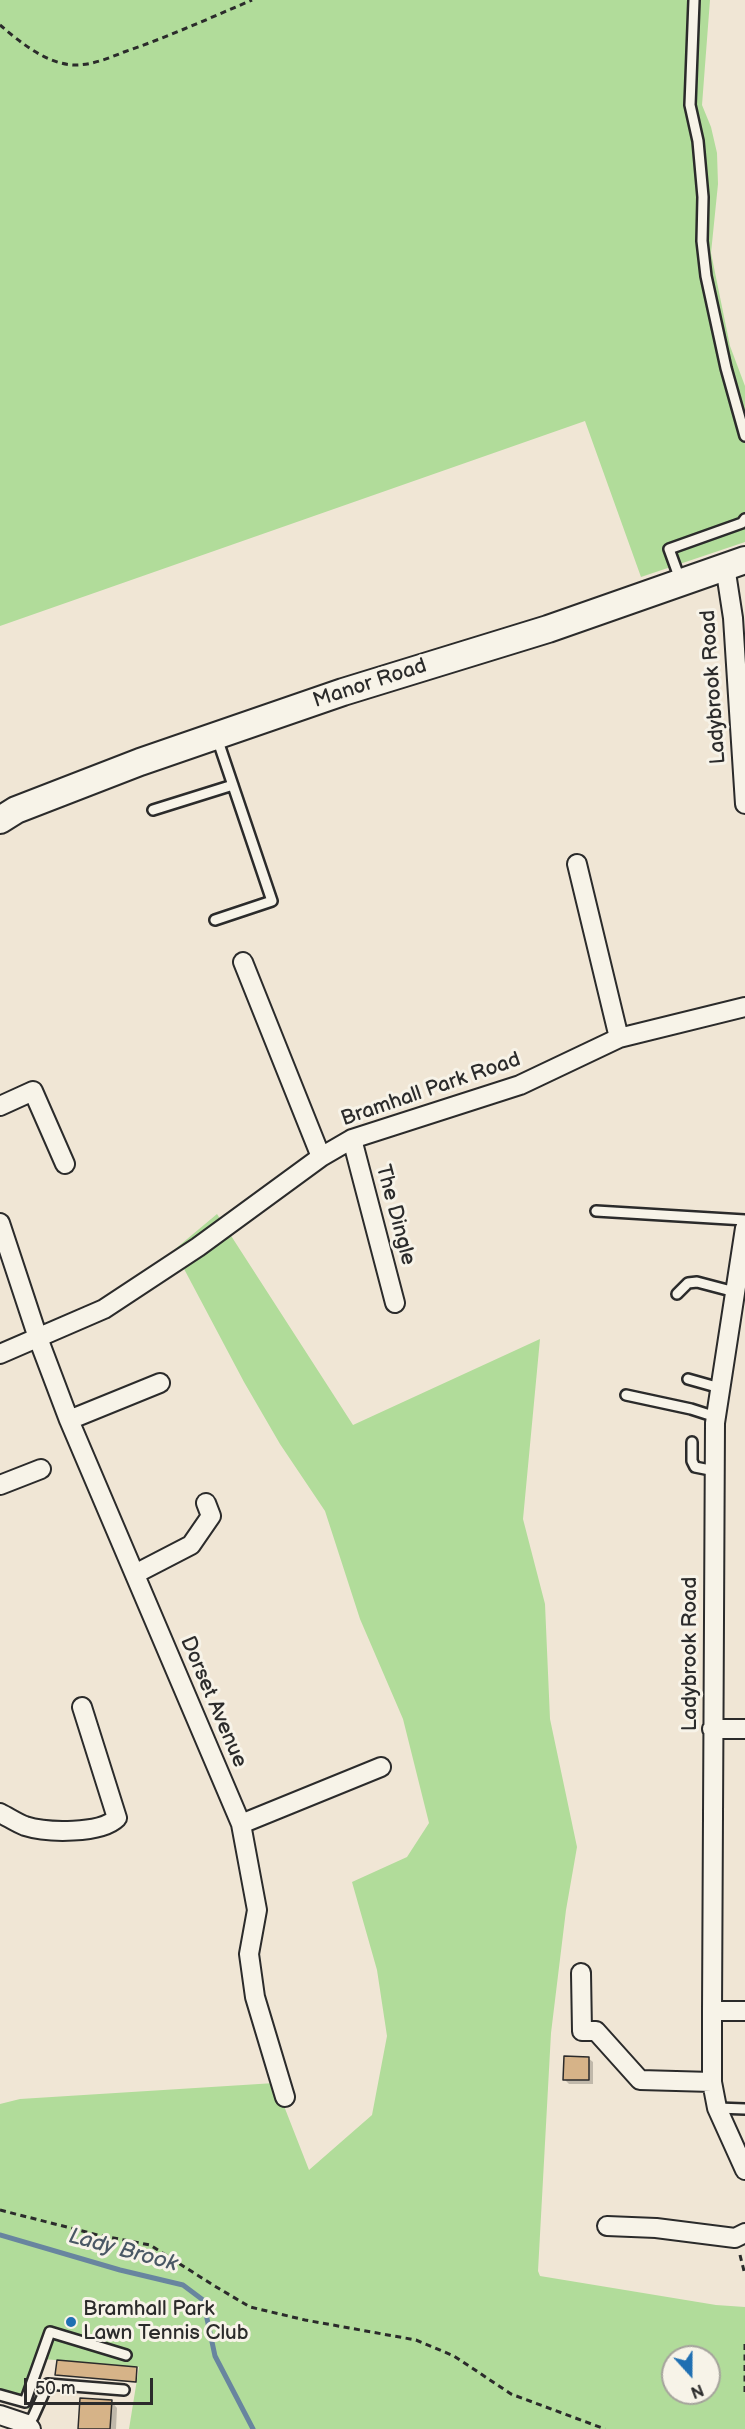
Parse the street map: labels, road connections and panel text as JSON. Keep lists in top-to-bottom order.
{
  "streets": {
    "street": [
      "Manor Road",
      "Ladybrook Road",
      "Bramhall Park Road",
      "The Dingle",
      "Dorset Avenue"
    ]
  },
  "crossings": [
    ["Manor Road", "Ladybrook Road"],
    ["Bramhall Park Road", "The Dingle"],
    ["Bramhall Park Road", "Dorset Avenue"]
  ],
  "water": ["Lady Brook"],
  "places": ["Bramhall Park Lawn Tennis Club"],
  "scale_bar": "50 m",
  "north": "bottom"
}
